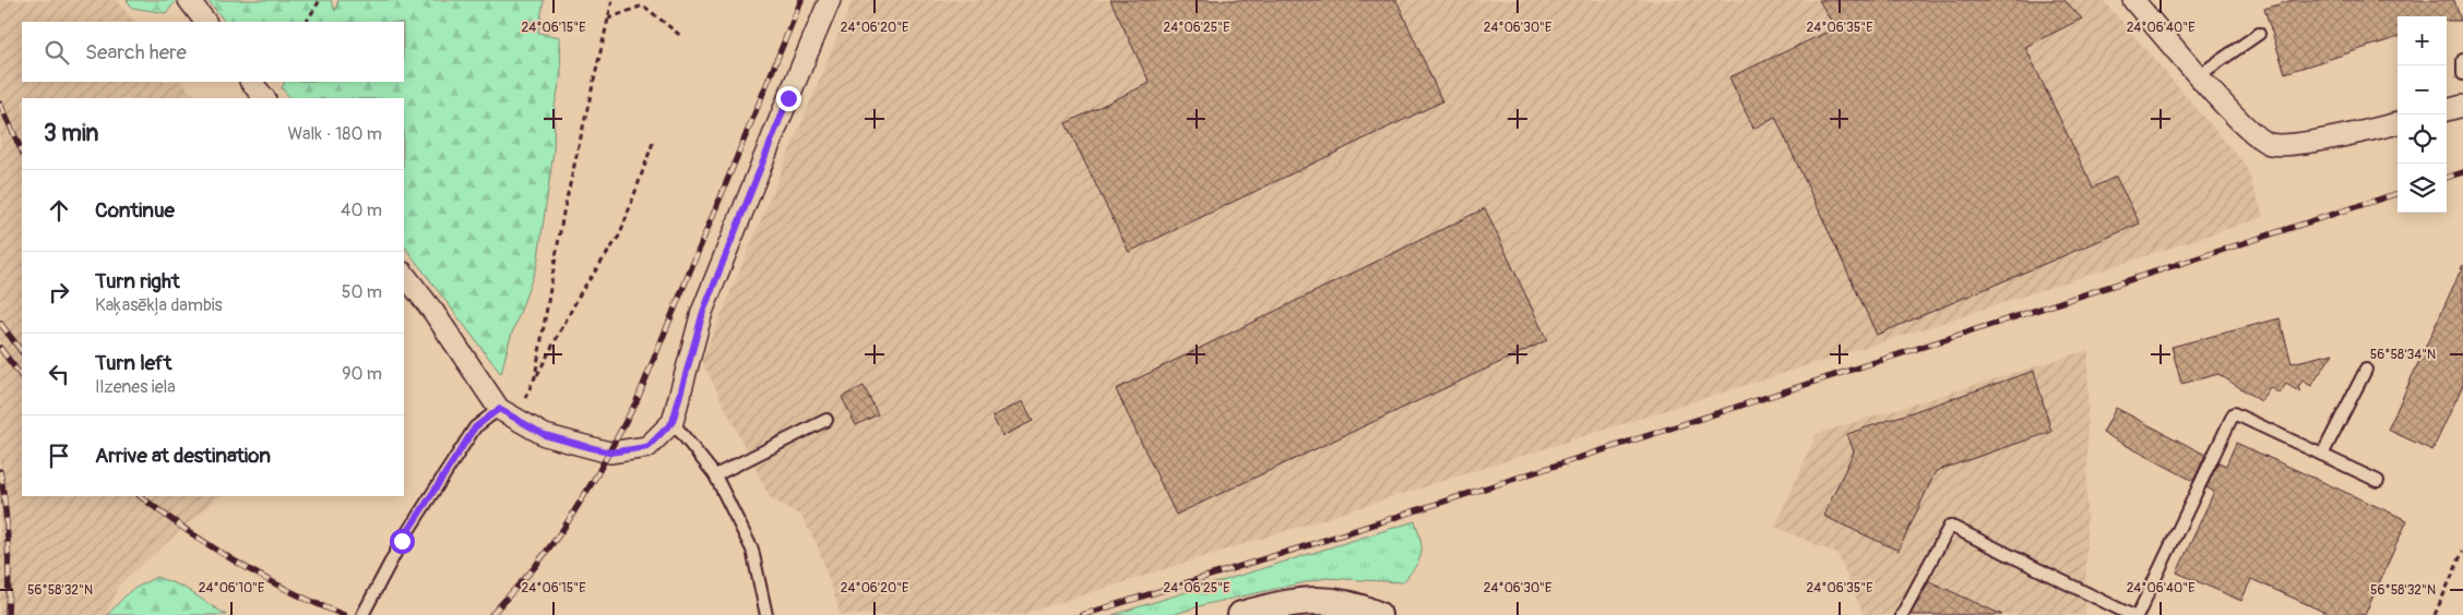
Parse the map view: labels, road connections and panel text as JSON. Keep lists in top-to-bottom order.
{
  "page": {
    "map_buttons": ["+", "−"],
    "search": "Search here",
    "heading": ["3 min", "Walk · 180 m"],
    "list": [
      ["Continue", "40 m"],
      ["Turn right", "Kaķasēkļa dambis", "50 m"],
      ["Turn left", "Ilzenes iela", "90 m"],
      "Arrive at destination"
    ]
  },
  "coordinates": [
    "24°06'15\"E",
    "24°06'20\"E",
    "24°06'25\"E",
    "24°06'30\"E",
    "24°06'35\"E",
    "24°06'40\"E",
    "56°58'34\"N",
    "24°06'10\"E",
    "56°58'32\"N"
  ]
}
